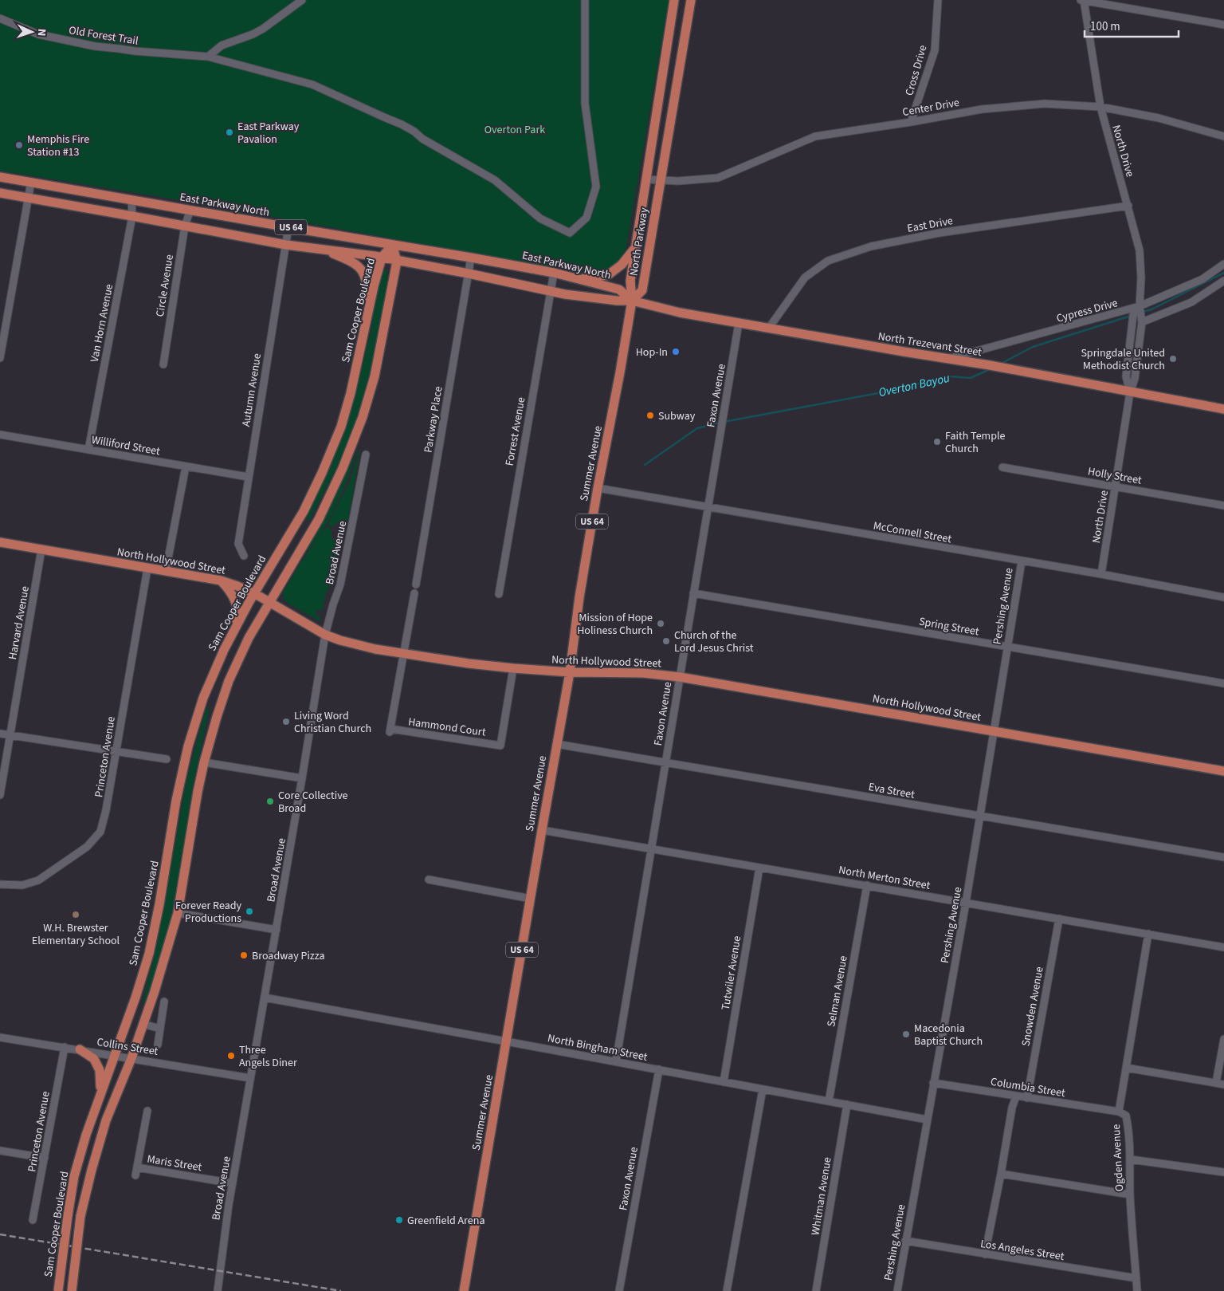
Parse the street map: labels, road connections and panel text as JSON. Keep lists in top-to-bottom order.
{
  "streets": {
    "main road": [
      "East Parkway North",
      "US 64",
      "North Parkway",
      "Sam Cooper Boulevard",
      "North Trezevant Street",
      "Summer Avenue",
      "North Hollywood Street"
    ],
    "street": [
      "Old Forest Trail",
      "Cross Drive",
      "Center Drive",
      "North Drive",
      "East Drive",
      "Circle Avenue",
      "Cypress Drive",
      "Van Horn Avenue",
      "Autumn Avenue",
      "Faxon Avenue",
      "Parkway Place",
      "Forrest Avenue",
      "Williford Street",
      "Holly Street",
      "McConnell Street",
      "Broad Avenue",
      "Pershing Avenue",
      "Harvard Avenue",
      "Spring Street",
      "Hammond Court",
      "Princeton Avenue",
      "Eva Street",
      "North Merton Street",
      "Tutwiler Avenue",
      "Selman Avenue",
      "Snowden Avenue",
      "Collins Street",
      "North Bingham Street",
      "Columbia Street",
      "Ogden Avenue",
      "Maris Street",
      "Whitman Avenue",
      "Los Angeles Street"
    ]
  },
  "crossings": [
    ["Cross Drive", "Center Drive"],
    ["Center Drive", "North Drive"],
    ["Center Drive", "North Parkway"],
    ["North Drive", "East Drive"],
    ["North Drive", "Cypress Drive"],
    ["North Drive", "North Trezevant Street"],
    ["North Drive", "Holly Street"],
    ["North Drive", "McConnell Street"],
    ["East Parkway North", "US 64"],
    ["East Parkway North", "North Parkway"],
    ["East Parkway North", "Circle Avenue"],
    ["East Parkway North", "Sam Cooper Boulevard"],
    ["East Parkway North", "Van Horn Avenue"],
    ["East Parkway North", "North Trezevant Street"],
    ["East Parkway North", "Autumn Avenue"],
    ["East Parkway North", "Parkway Place"],
    ["East Parkway North", "Forrest Avenue"],
    ["East Parkway North", "Summer Avenue"],
    ["East Drive", "North Trezevant Street"],
    ["US 64", "North Parkway"],
    ["US 64", "Circle Avenue"],
    ["US 64", "Sam Cooper Boulevard"],
    ["US 64", "Van Horn Avenue"],
    ["US 64", "North Trezevant Street"],
    ["US 64", "Autumn Avenue"],
    ["US 64", "Parkway Place"],
    ["US 64", "Forrest Avenue"],
    ["US 64", "Summer Avenue"],
    ["North Parkway", "North Trezevant Street"],
    ["North Parkway", "Summer Avenue"],
    ["Sam Cooper Boulevard", "North Hollywood Street"],
    ["Sam Cooper Boulevard", "Collins Street"],
    ["Cypress Drive", "North Trezevant Street"],
    ["Van Horn Avenue", "Williford Street"],
    ["North Trezevant Street", "Faxon Avenue"],
    ["North Trezevant Street", "Summer Avenue"],
    ["Autumn Avenue", "Williford Street"],
    ["Faxon Avenue", "McConnell Street"],
    ["Faxon Avenue", "North Hollywood Street"],
    ["Faxon Avenue", "Spring Street"],
    ["Faxon Avenue", "Eva Street"],
    ["Faxon Avenue", "North Merton Street"],
    ["Faxon Avenue", "North Bingham Street"],
    ["Summer Avenue", "McConnell Street"],
    ["Summer Avenue", "North Hollywood Street"],
    ["Summer Avenue", "Eva Street"],
    ["Summer Avenue", "North Merton Street"],
    ["Summer Avenue", "North Bingham Street"],
    ["McConnell Street", "Pershing Avenue"],
    ["Broad Avenue", "North Hollywood Street"],
    ["Broad Avenue", "Collins Street"],
    ["Broad Avenue", "North Bingham Street"],
    ["Broad Avenue", "Maris Street"],
    ["North Hollywood Street", "Pershing Avenue"],
    ["North Hollywood Street", "Harvard Avenue"],
    ["North Hollywood Street", "Hammond Court"],
    ["North Hollywood Street", "Princeton Avenue"],
    ["Pershing Avenue", "Spring Street"],
    ["Pershing Avenue", "Eva Street"],
    ["Pershing Avenue", "North Merton Street"],
    ["Pershing Avenue", "North Bingham Street"],
    ["Pershing Avenue", "Columbia Street"],
    ["Pershing Avenue", "Los Angeles Street"],
    ["Princeton Avenue", "Collins Street"],
    ["North Merton Street", "Tutwiler Avenue"],
    ["North Merton Street", "Selman Avenue"],
    ["North Merton Street", "Snowden Avenue"],
    ["North Merton Street", "Ogden Avenue"],
    ["Tutwiler Avenue", "North Bingham Street"],
    ["Selman Avenue", "North Bingham Street"],
    ["Snowden Avenue", "Columbia Street"],
    ["North Bingham Street", "Whitman Avenue"],
    ["Columbia Street", "Ogden Avenue"],
    ["Ogden Avenue", "Los Angeles Street"]
  ],
  "water": ["Overton Bayou"],
  "parks": ["Overton Park"],
  "places": [
    "East Parkway Pavalion",
    "Memphis Fire Station #13",
    "Hop-In",
    "Springdale United Methodist Church",
    "Subway",
    "Faith Temple Church",
    "Mission of Hope Holiness Church",
    "Church of the Lord Jesus Christ",
    "Living Word Christian Church",
    "Core Collective Broad",
    "Forever Ready Productions",
    "W.H. Brewster Elementary School",
    "Broadway Pizza",
    "Macedonia Baptist Church",
    "Three Angels Diner",
    "Greenfield Arena"
  ],
  "scale_bar": "100 m",
  "north": "right"
}
